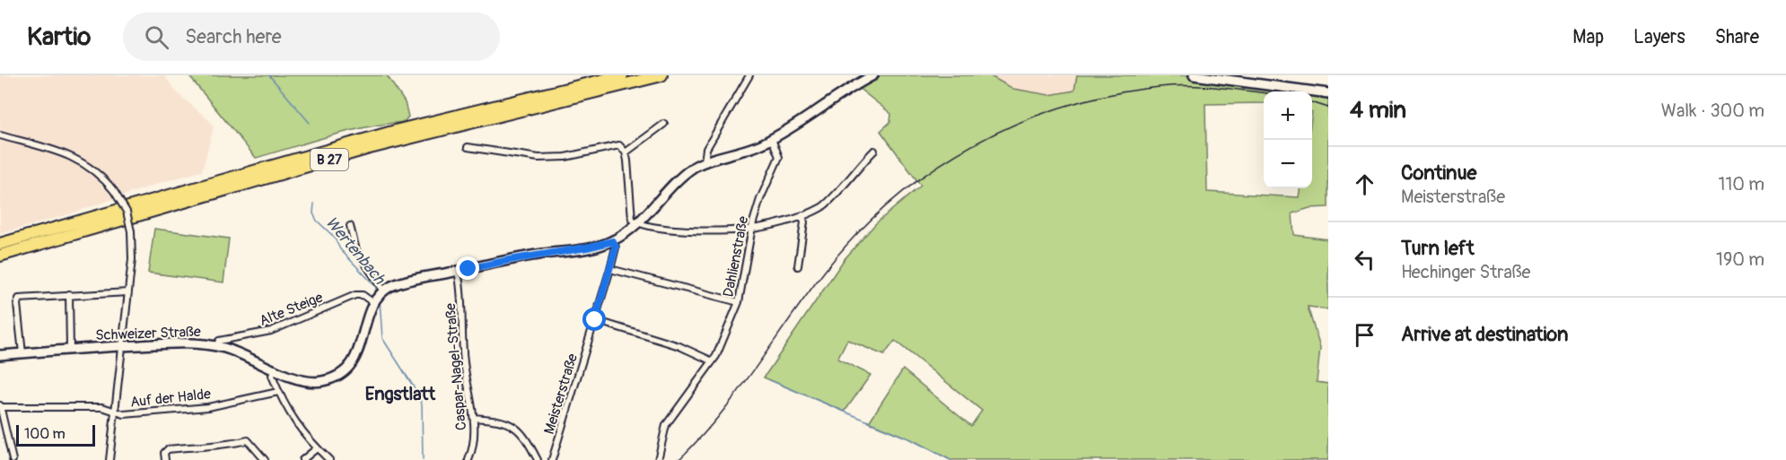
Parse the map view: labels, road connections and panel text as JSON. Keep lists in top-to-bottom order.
{
  "streets": {
    "highway": ["B 27"],
    "street": [
      "Dahlienstraße",
      "Alte Steige",
      "Schweizer Straße",
      "Caspar-Nagel-Straße",
      "Meisterstraße",
      "Auf der Halde"
    ]
  },
  "crossings": [
    ["Alte Steige", "Schweizer Straße"]
  ],
  "districts": ["Engstlatt"],
  "water": ["Wertenbach"],
  "scale_bar": "100 m",
  "page": {
    "header": "Kartio",
    "search": "Search here",
    "nav": ["Map", "Layers", "Share"],
    "heading": ["4 min", "Walk · 300 m"],
    "map_buttons": ["+", "−"],
    "list": [
      ["Continue", "Meisterstraße", "110 m"],
      ["Turn left", "Hechinger Straße", "190 m"],
      "Arrive at destination"
    ],
    "scale": "100 m"
  }
}
